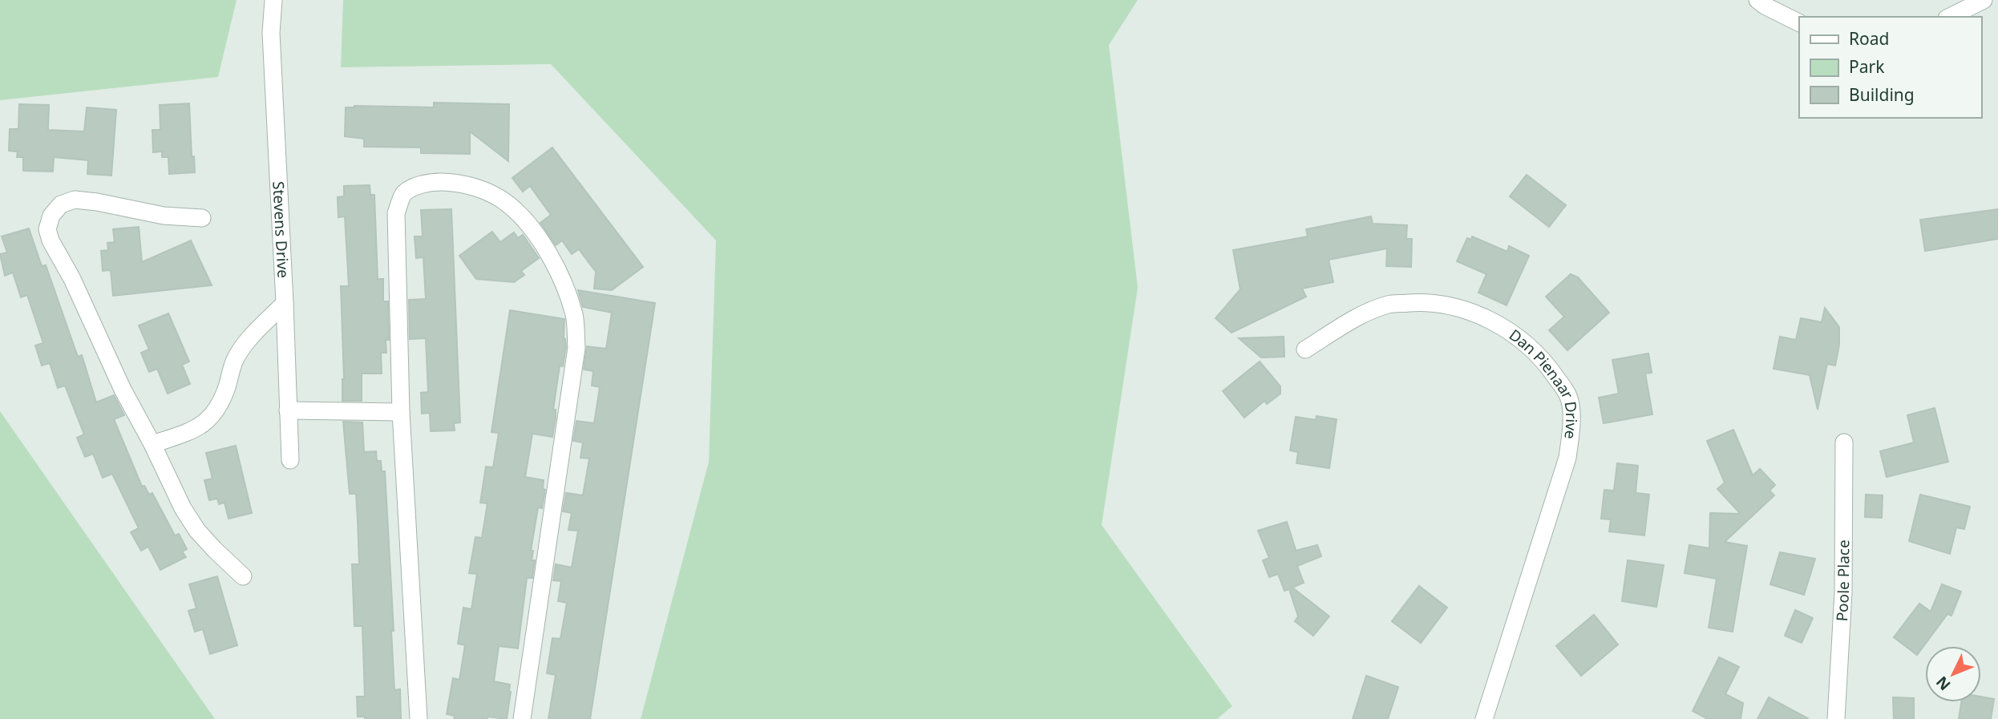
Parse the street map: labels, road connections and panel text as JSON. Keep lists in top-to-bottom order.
{
  "streets": {
    "street": ["Stevens Drive", "Dan Pienaar Drive", "Poole Place"]
  },
  "legend": ["Road", "Park", "Building"],
  "north": "bottom left"
}
